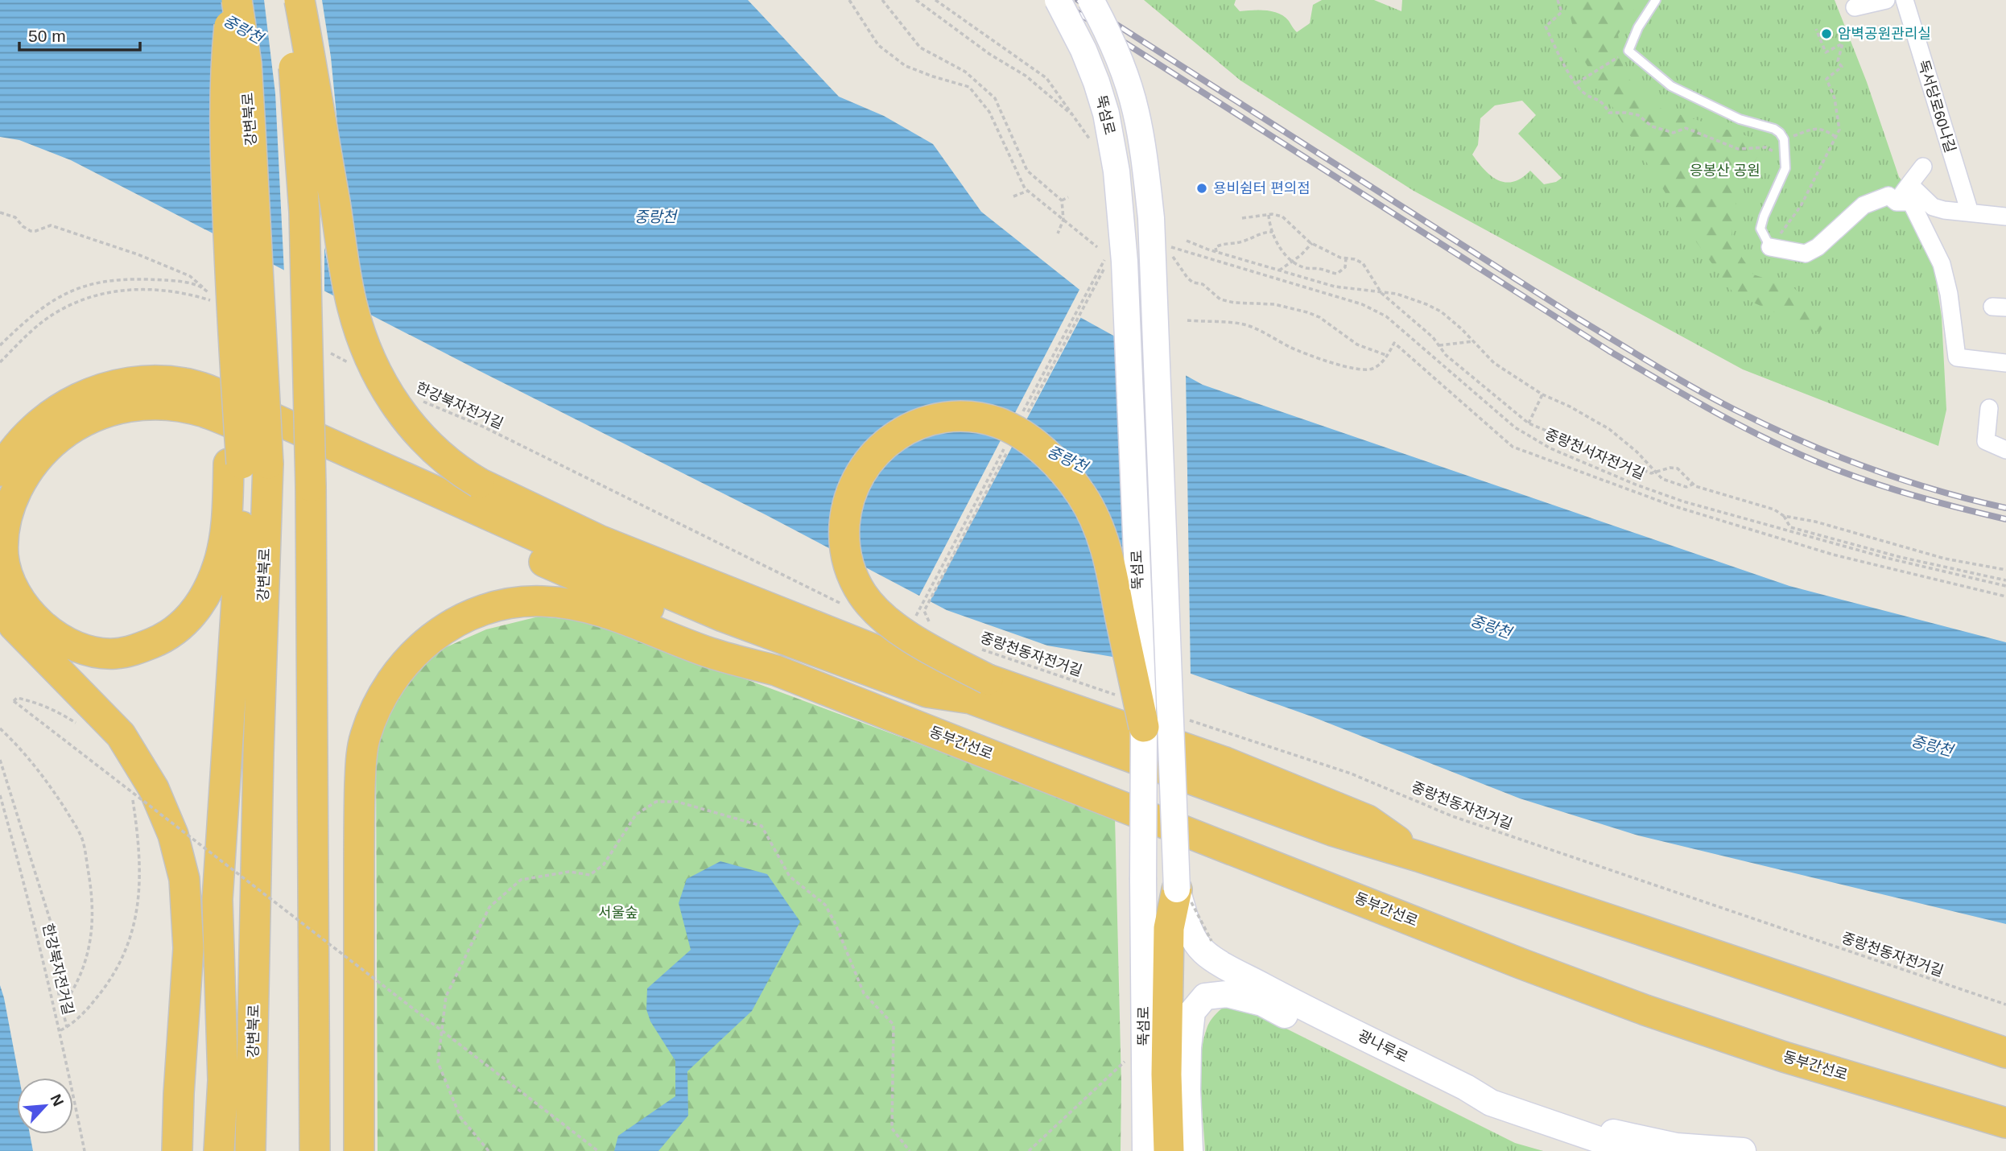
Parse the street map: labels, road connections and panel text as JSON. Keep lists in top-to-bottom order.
{
  "streets": {
    "highway": ["강변북로", "동부간선로"],
    "main road": ["뚝섬로", "광나루로"],
    "street": ["독서당로60나길"],
    "path": ["한강북자전거길", "중랑천서자전거길", "중랑천동자전거길"]
  },
  "crossings": [
    ["뚝섬로", "광나루로"]
  ],
  "water": ["중랑천"],
  "parks": ["응봉산 공원", "서울숲"],
  "places": ["암벽공원관리실", "용비쉼터 편의점"],
  "scale_bar": "50 m",
  "north": "top right"
}
